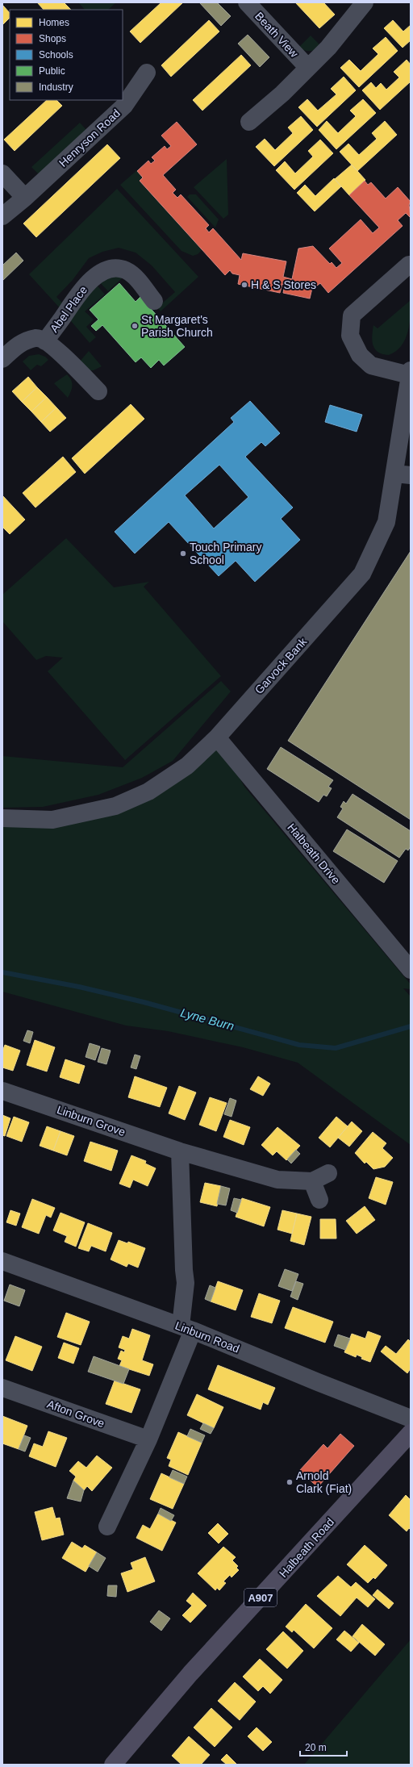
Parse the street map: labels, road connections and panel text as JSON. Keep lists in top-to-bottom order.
{
  "streets": {
    "main road": ["Halbeath Road", "A907"],
    "street": [
      "Beath View",
      "Henryson Road",
      "Abel Place",
      "Garvock Bank",
      "Halbeath Drive",
      "Linburn Grove",
      "Linburn Road",
      "Afton Grove"
    ]
  },
  "crossings": [
    ["Garvock Bank", "Halbeath Drive"]
  ],
  "water": ["Lyne Burn"],
  "places": [
    "H & S Stores",
    "St Margaret's Parish Church",
    "Touch Primary School",
    "Arnold Clark (Fiat)"
  ],
  "legend": [
    "Homes",
    "Shops",
    "Schools",
    "Public",
    "Industry"
  ],
  "scale_bar": "20 m"
}
